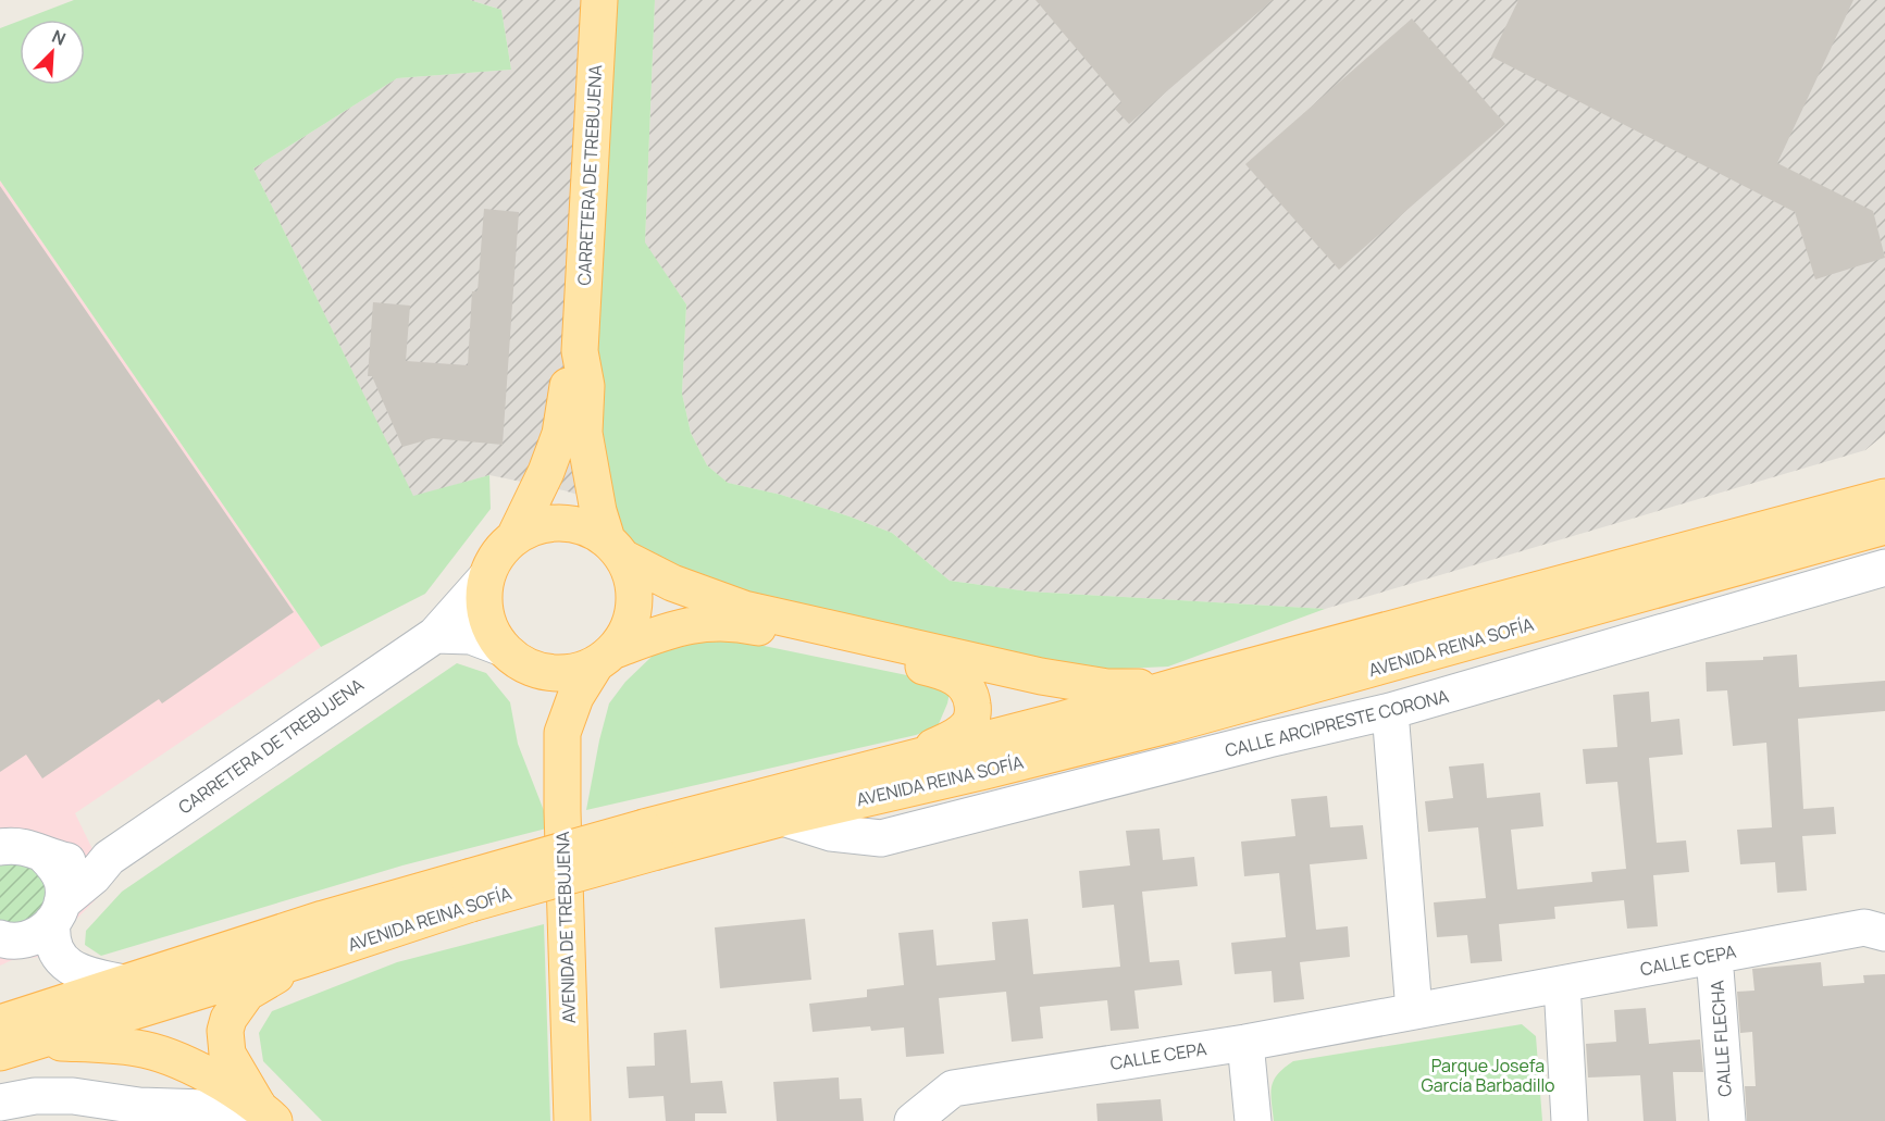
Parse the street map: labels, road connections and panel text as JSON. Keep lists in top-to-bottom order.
{
  "streets": {
    "main road": ["CARRETERA DE TREBUJENA", "AVENIDA REINA SOFÍA", "AVENIDA DE TREBUJENA"],
    "street": ["CALLE ARCIPRESTE CORONA", "CALLE CEPA", "CALLE FLECHA"]
  },
  "crossings": [
    ["CARRETERA DE TREBUJENA", "AVENIDA DE TREBUJENA"],
    ["AVENIDA REINA SOFÍA", "CALLE ARCIPRESTE CORONA"],
    ["CALLE CEPA", "CALLE FLECHA"]
  ],
  "parks": ["Parque Josefa García Barbadillo"],
  "north": "top right"
}
